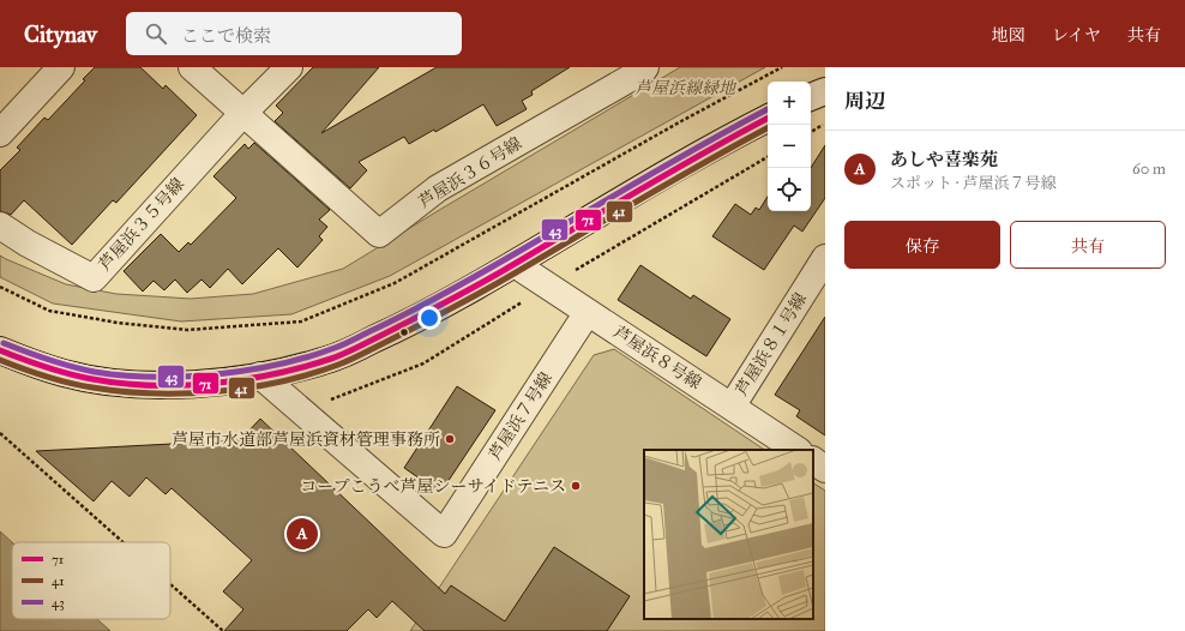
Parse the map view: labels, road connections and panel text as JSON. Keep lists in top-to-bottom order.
{
  "streets": {
    "street": [
      "芦屋浜３６号線",
      "芦屋浜３５号線",
      "芦屋浜８１号線",
      "芦屋浜８号線",
      "芦屋浜７号線"
    ]
  },
  "crossings": [
    ["芦屋浜３６号線", "芦屋浜３５号線"],
    ["芦屋浜８１号線", "芦屋浜８号線"],
    ["芦屋浜８号線", "芦屋浜７号線"]
  ],
  "parks": ["芦屋浜線緑地"],
  "places": ["芦屋市水道部芦屋浜資材管理事務所", "コープこうべ芦屋シーサイドテニス"],
  "lines": ["transit line 43", "transit line 71", "transit line 41"],
  "legend": ["71", "41", "43"],
  "page": {
    "header": "Citynav",
    "search": "ここで検索",
    "nav": ["地図", "レイヤ", "共有"],
    "heading": "周辺",
    "map_buttons": ["+", "−"],
    "list": [
      {
        "mark": "A",
        "name": "あしや喜楽苑",
        "note": "スポット · 芦屋浜７号線",
        "value": "60 m"
      }
    ],
    "buttons": ["保存", "共有"],
    "pins": "A"
  }
}
